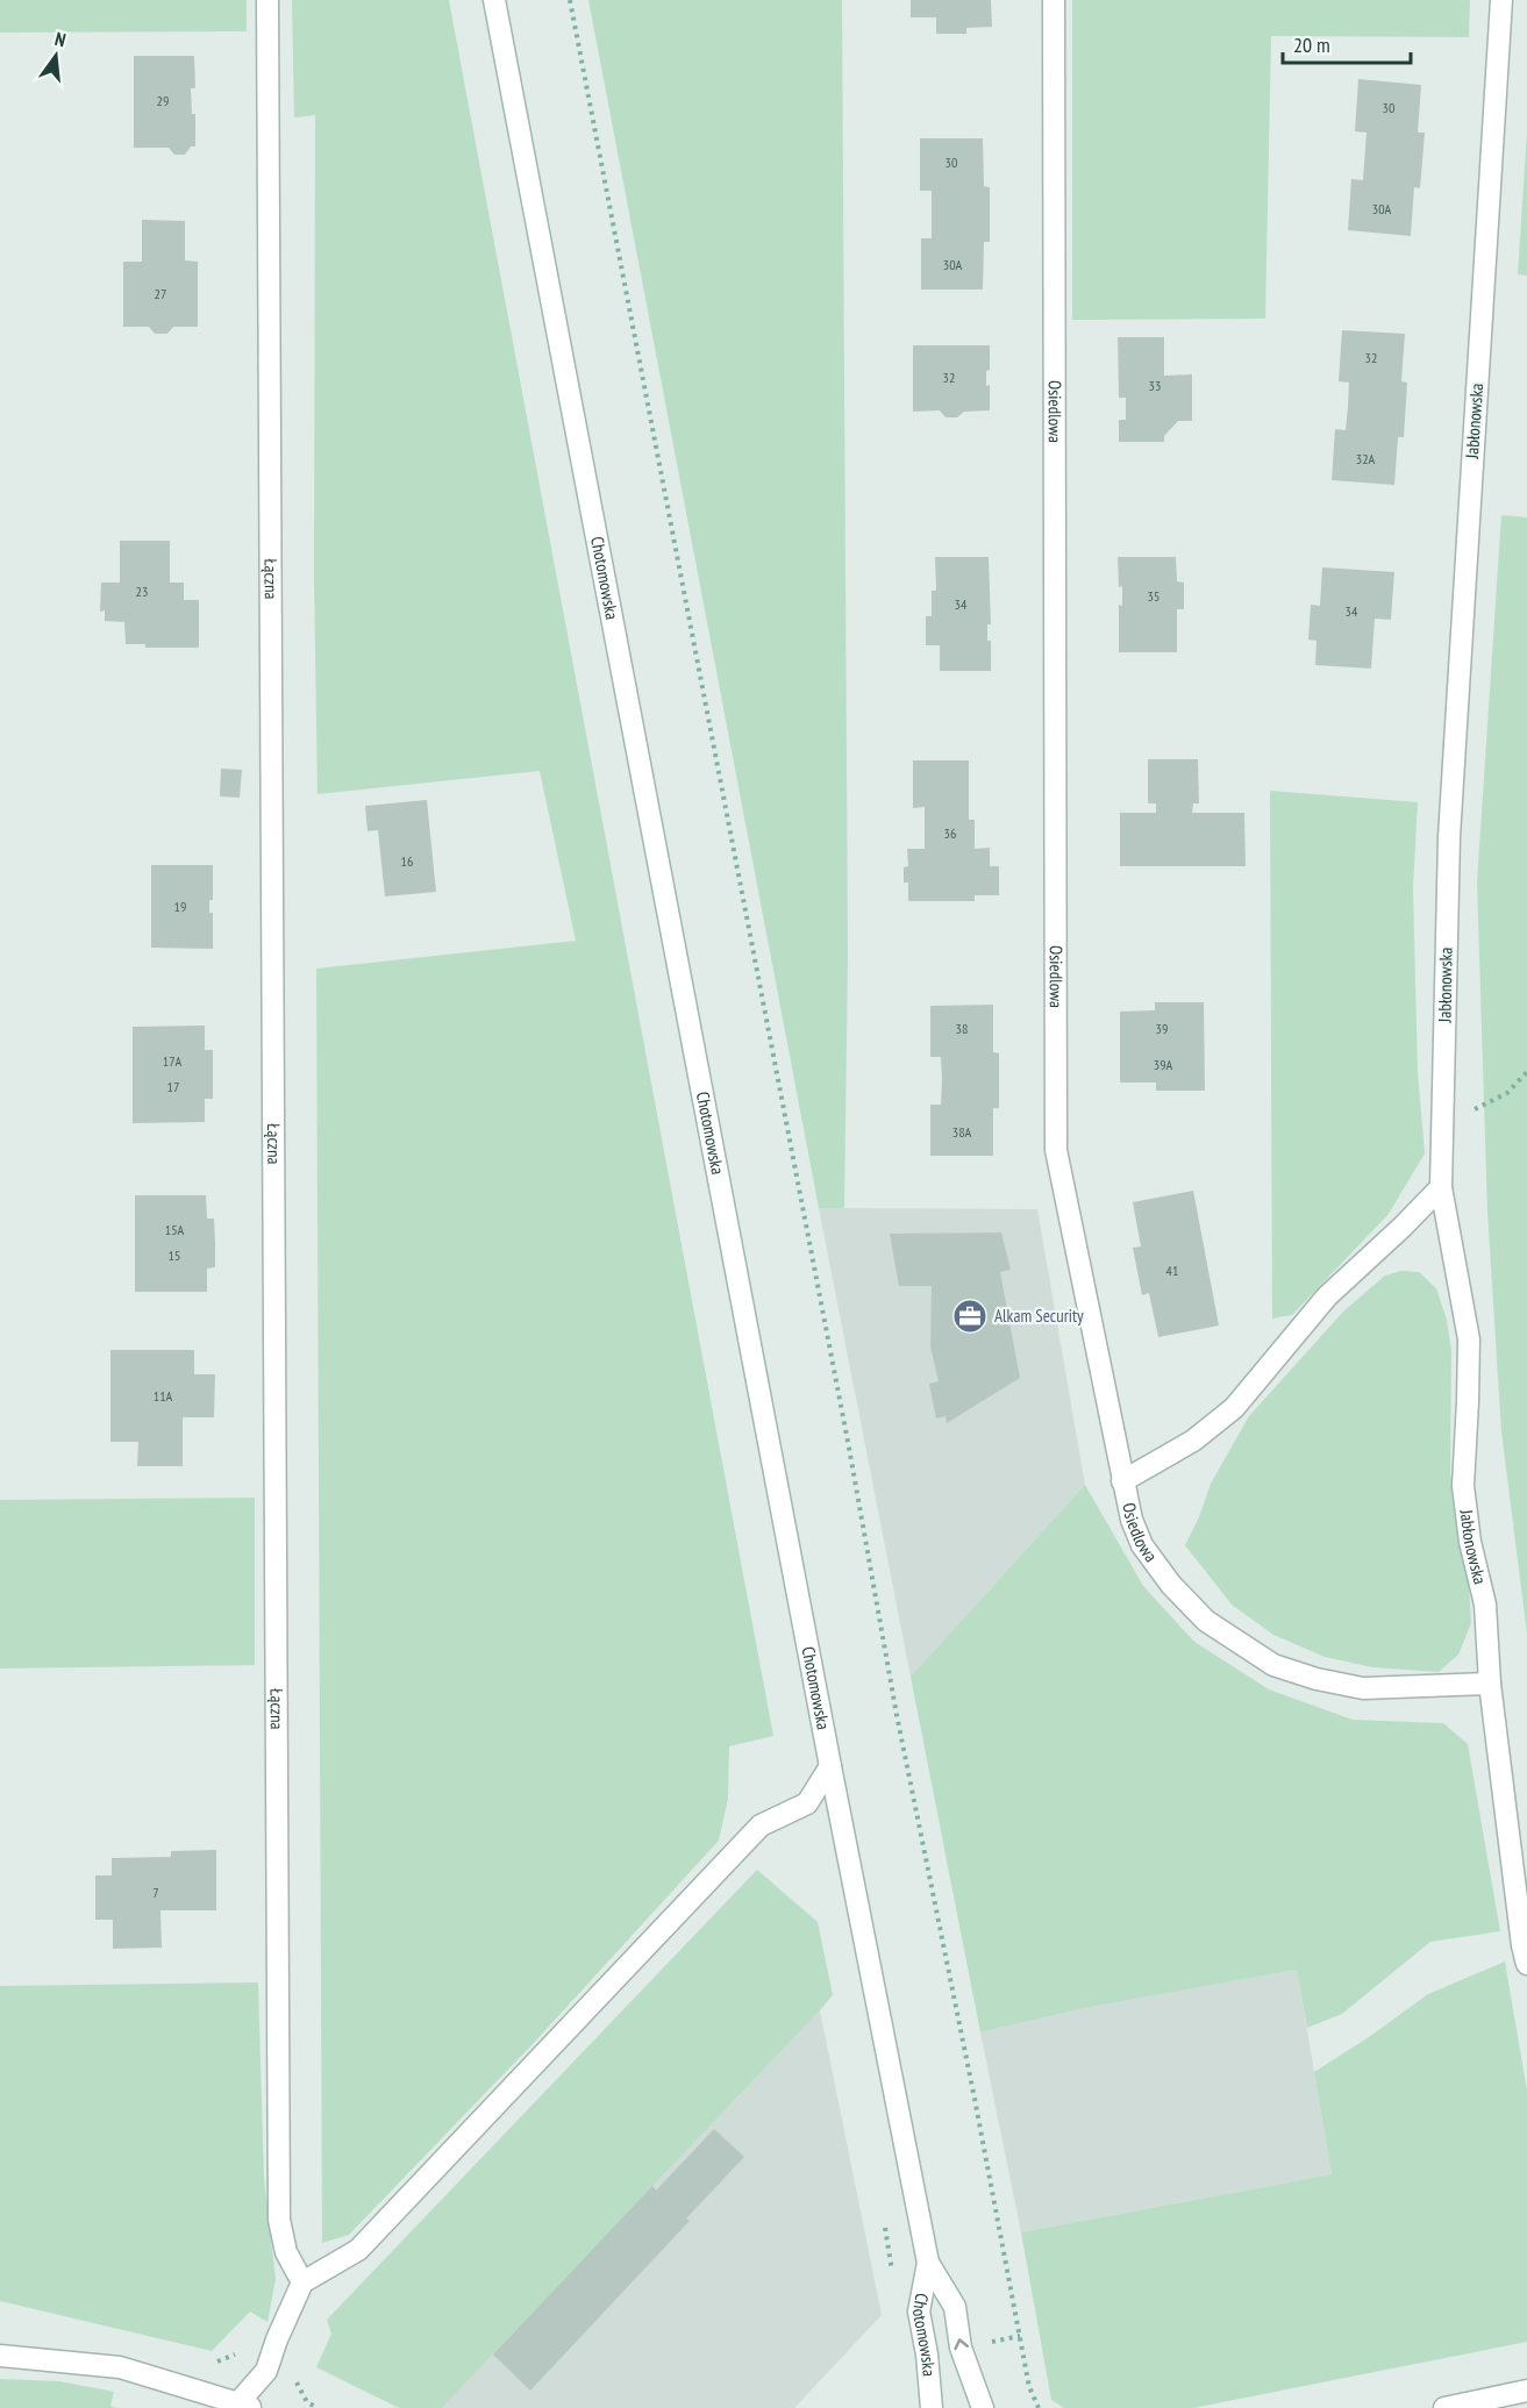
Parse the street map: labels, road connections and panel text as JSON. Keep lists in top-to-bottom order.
{
  "streets": {
    "street": [
      "Osiedlowa",
      "Jabłonowska",
      "Chotomowska",
      "Łączna"
    ]
  },
  "crossings": [
    ["Osiedlowa", "Jabłonowska"]
  ],
  "places": {
    "office": ["Alkam Security"]
  },
  "house_numbers": [
    "29",
    "30",
    "30",
    "30A",
    "30A",
    "27",
    "32",
    "32",
    "33",
    "32A",
    "23",
    "35",
    "34",
    "34",
    "36",
    "16",
    "19",
    "38",
    "39",
    "17A",
    "39A",
    "17",
    "38A",
    "15A",
    "15",
    "41",
    "11A",
    "7"
  ],
  "scale_bar": "20 m",
  "north": "top"
}
